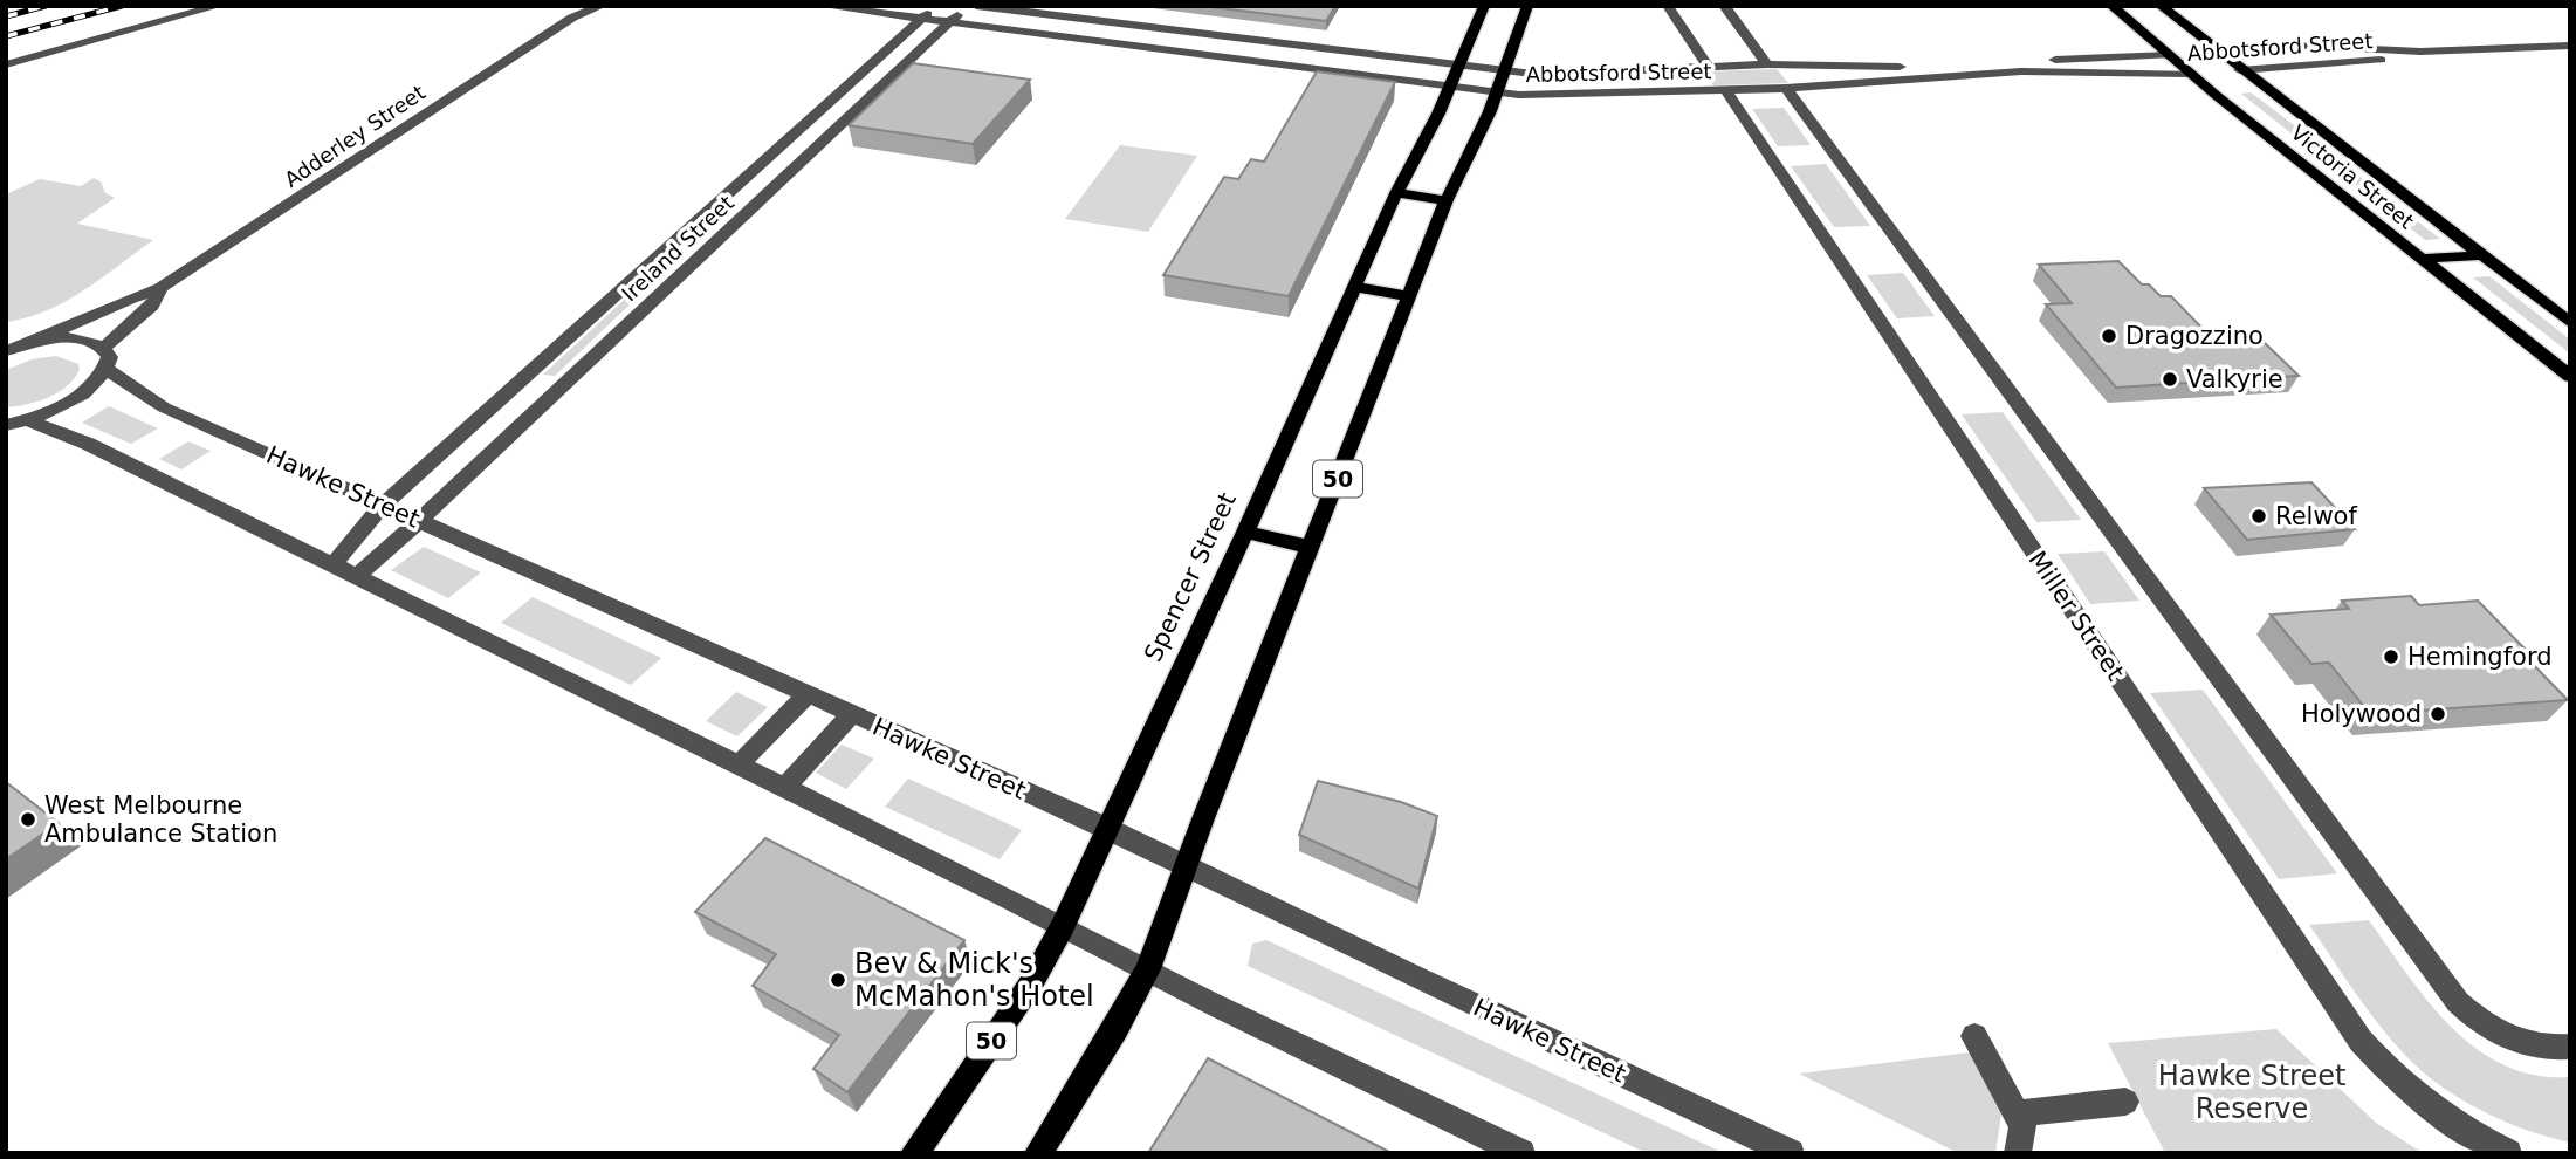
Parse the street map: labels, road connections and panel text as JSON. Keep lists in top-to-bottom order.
{
  "streets": {
    "main road": [
      "Abbotsford Street",
      "Victoria Street",
      "50",
      "Spencer Street"
    ],
    "street": [
      "Adderley Street",
      "Ireland Street",
      "Hawke Street",
      "Miller Street"
    ]
  },
  "crossings": [
    ["Abbotsford Street", "Victoria Street"],
    ["Abbotsford Street", "Ireland Street"],
    ["Abbotsford Street", "50"],
    ["Abbotsford Street", "Spencer Street"],
    ["Abbotsford Street", "Miller Street"],
    ["Ireland Street", "Hawke Street"],
    ["50", "Hawke Street"],
    ["Hawke Street", "Spencer Street"]
  ],
  "parks": ["Hawke Street Reserve"],
  "places": [
    "Dragozzino",
    "Valkyrie",
    "Relwof",
    "Hemingford",
    "Holywood",
    "West Melbourne Ambulance Station",
    "Bev & Mick's McMahon's Hotel"
  ]
}
